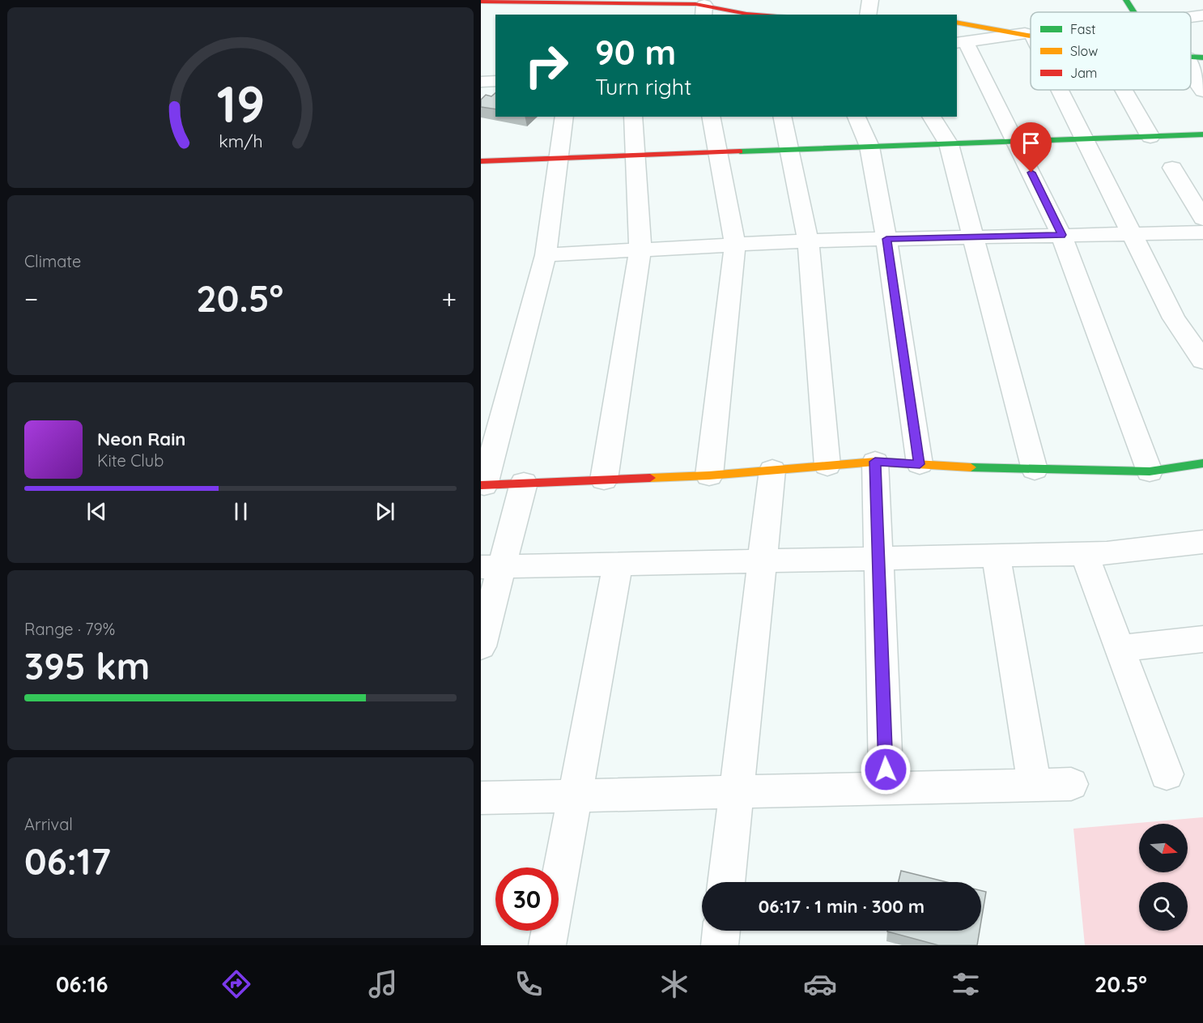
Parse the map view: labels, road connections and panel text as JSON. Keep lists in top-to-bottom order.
{
  "legend": ["Fast", "Slow", "Jam"],
  "north": "right",
  "page": {
    "turn": ["90 m", "Turn right"],
    "tile": [
      "Climate",
      ["Range · 79%", "395 km"],
      ["Arrival", "06:17"]
    ],
    "heat": ["−", "20.5°", "+"],
    "song": ["Neon Rain", "Kite Club"],
    "limit": "30",
    "trip": "06:17 · 1 min · 300 m",
    "tabs": ["06:16", "20.5°"],
    "gauge": ["19", "km/h"]
  }
}
